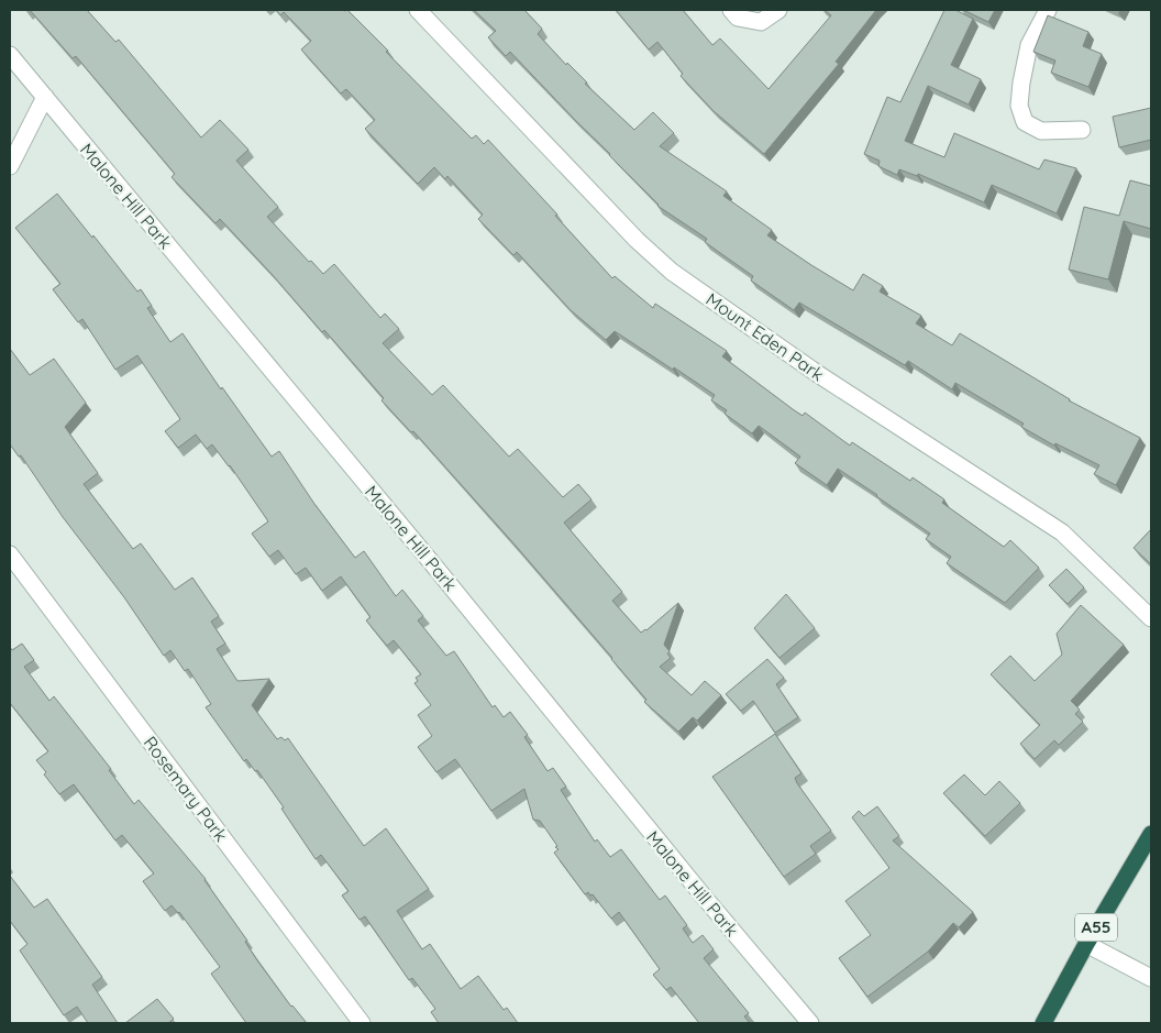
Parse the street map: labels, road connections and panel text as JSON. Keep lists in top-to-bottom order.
{
  "streets": {
    "highway": ["A55"],
    "street": ["Malone Hill Park", "Mount Eden Park", "Rosemary Park"]
  }
}
